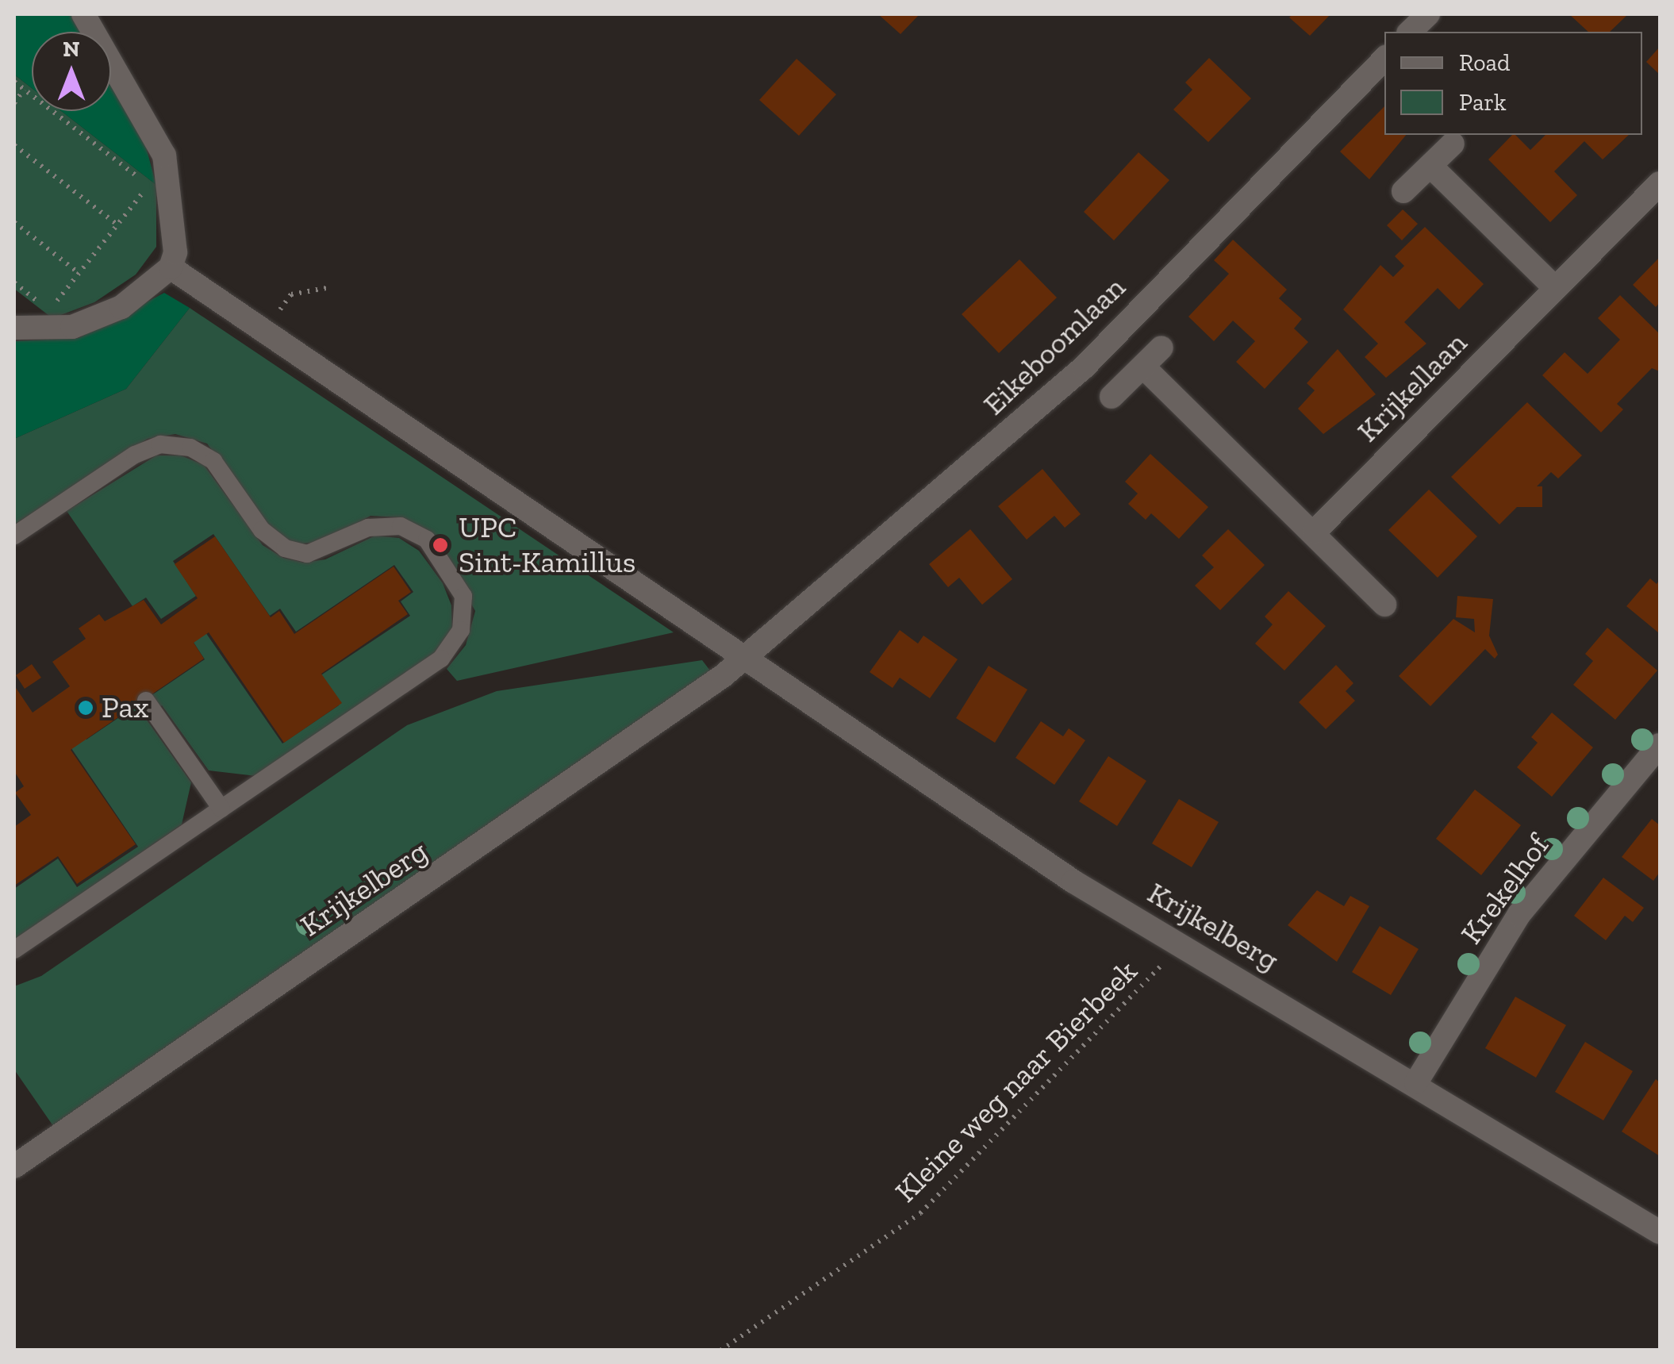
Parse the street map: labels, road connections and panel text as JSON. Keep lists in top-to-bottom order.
{
  "streets": {
    "street": [
      "Eikeboomlaan",
      "Krijkellaan",
      "Krijkelberg",
      "Krekelhof"
    ],
    "path": ["Kleine weg naar Bierbeek"]
  },
  "crossings": [
    ["Eikeboomlaan", "Krijkelberg"],
    ["Krijkelberg", "Krekelhof"],
    ["Krijkelberg", "Kleine weg naar Bierbeek"]
  ],
  "places": ["UPC Sint-Kamillus", "Pax"],
  "legend": ["Road", "Park"],
  "north": "top"
}
